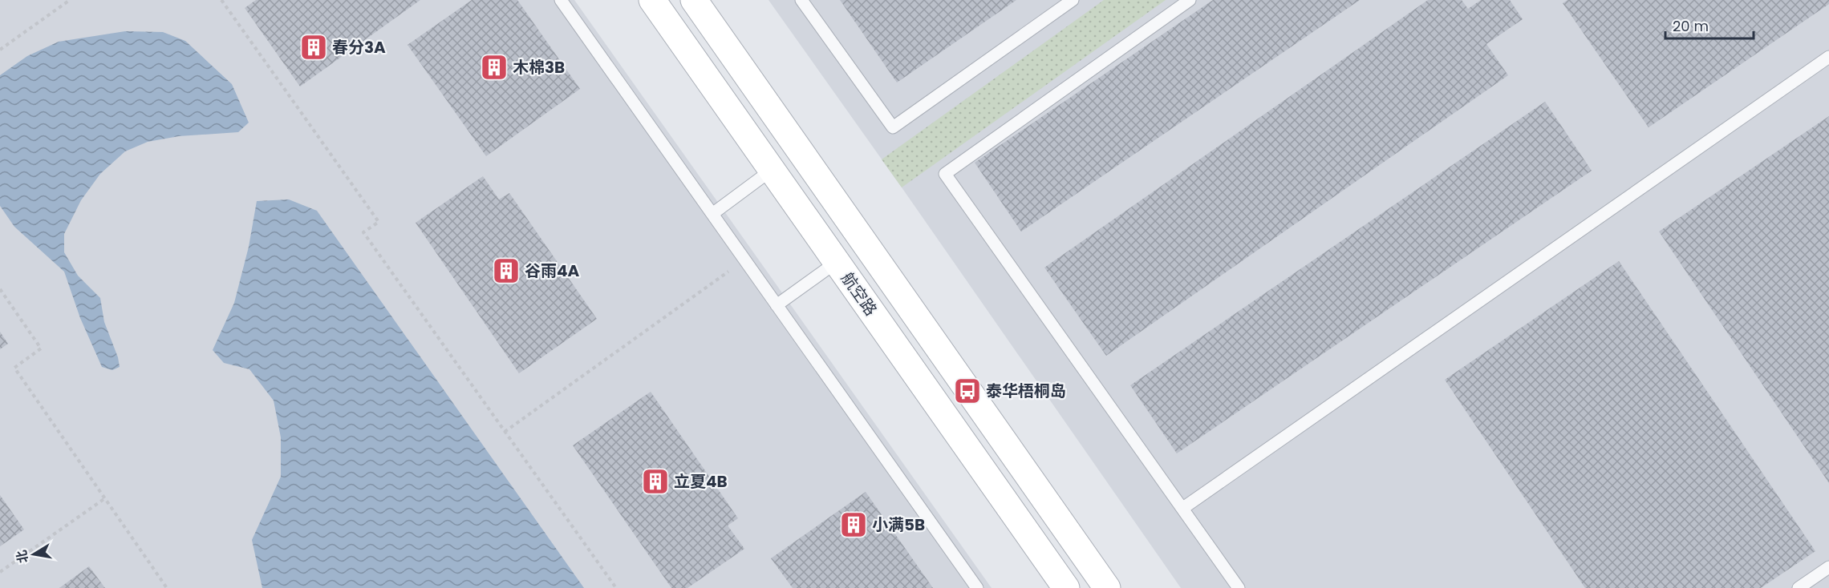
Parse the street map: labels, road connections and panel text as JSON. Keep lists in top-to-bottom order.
{
  "streets": {
    "street": ["航空路"]
  },
  "places": {
    "building": [
      "春分3A",
      "木棉3B",
      "谷雨4A",
      "立夏4B",
      "小满5B"
    ],
    "bus stop": ["泰华梧桐岛"]
  },
  "scale_bar": "20 m",
  "north": "left"
}
